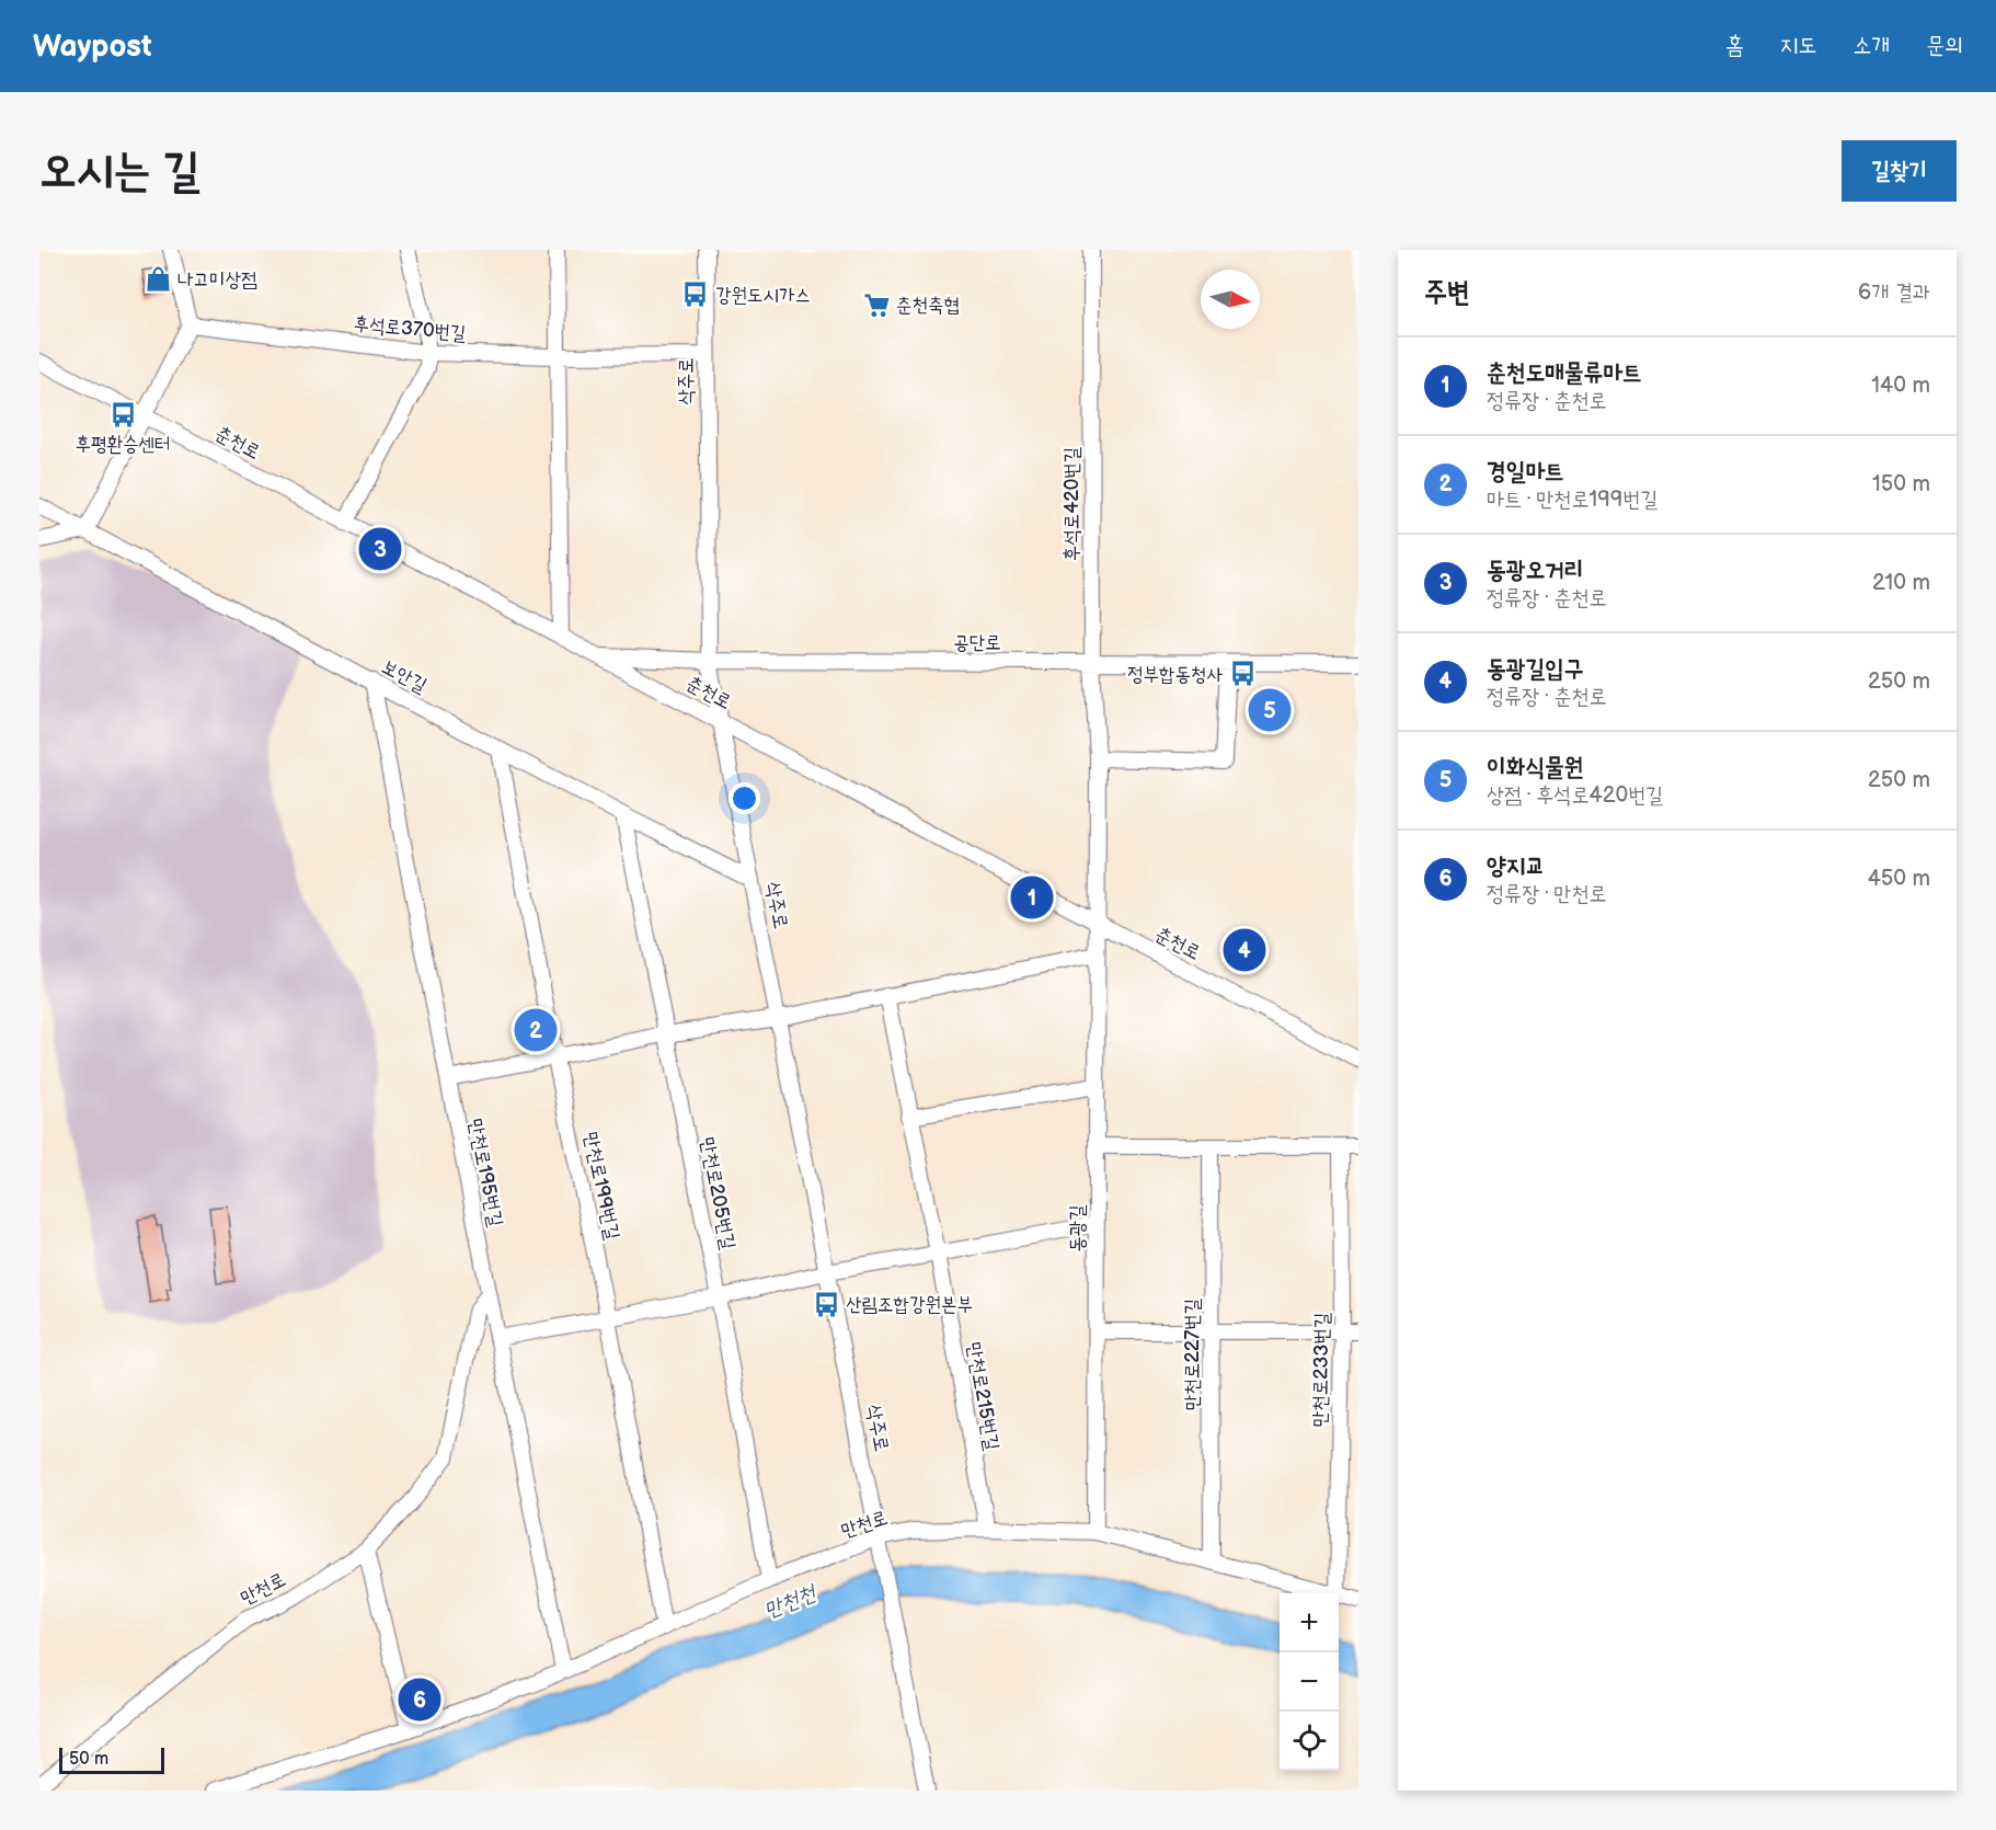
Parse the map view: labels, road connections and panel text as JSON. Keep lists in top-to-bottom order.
{
  "streets": {
    "street": [
      "후석로370번길",
      "삭주로",
      "춘천로",
      "후석로420번길",
      "공단로",
      "보안길",
      "만천로195번길",
      "만천로199번길",
      "만천로205번길",
      "동광길",
      "만천로227번길",
      "만천로233번길",
      "만천로215번길",
      "만천로"
    ]
  },
  "crossings": [
    ["후석로370번길", "삭주로"],
    ["삭주로", "춘천로"],
    ["삭주로", "공단로"],
    ["삭주로", "보안길"],
    ["삭주로", "만천로"],
    ["춘천로", "후석로420번길"],
    ["춘천로", "공단로"],
    ["춘천로", "동광길"],
    ["후석로420번길", "공단로"],
    ["후석로420번길", "동광길"],
    ["보안길", "만천로195번길"],
    ["보안길", "만천로199번길"],
    ["보안길", "만천로205번길"],
    ["만천로195번길", "만천로"],
    ["만천로199번길", "만천로"],
    ["만천로205번길", "만천로"],
    ["동광길", "만천로"],
    ["만천로227번길", "만천로"],
    ["만천로215번길", "만천로"]
  ],
  "water": ["만천천"],
  "places": {
    "shop": ["나고미상점"],
    "bus stop": [
      "강원도시가스",
      "후평환승센터",
      "정부합동청사",
      "산림조합강원본부"
    ],
    "supermarket": ["춘천축협"]
  },
  "scale_bar": "50 m",
  "north": "right",
  "page": {
    "header": "Waypost",
    "nav": [
      "홈",
      "지도",
      "소개",
      "문의"
    ],
    "buttons": "길찾기",
    "title": "오시는 길",
    "heading": ["주변", "6개 결과"],
    "list": [
      {
        "mark": "1",
        "name": "춘천도매물류마트",
        "note": "정류장 · 춘천로",
        "value": "140 m"
      },
      {
        "mark": "2",
        "name": "경일마트",
        "note": "마트 · 만천로199번길",
        "value": "150 m"
      },
      {
        "mark": "3",
        "name": "동광오거리",
        "note": "정류장 · 춘천로",
        "value": "210 m"
      },
      {
        "mark": "4",
        "name": "동광길입구",
        "note": "정류장 · 춘천로",
        "value": "250 m"
      },
      {
        "mark": "5",
        "name": "이화식물원",
        "note": "상점 · 후석로420번길",
        "value": "250 m"
      },
      {
        "mark": "6",
        "name": "양지교",
        "note": "정류장 · 만천로",
        "value": "450 m"
      }
    ],
    "pins": [
      "3",
      "5",
      "1",
      "4",
      "2",
      "6"
    ],
    "map_buttons": ["+", "−"],
    "scale": "50 m"
  }
}
